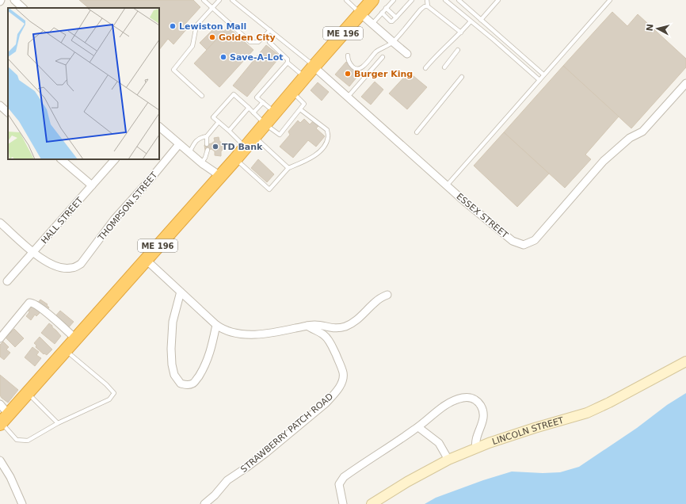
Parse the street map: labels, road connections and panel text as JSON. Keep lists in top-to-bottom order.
{
  "streets": {
    "highway": ["ME 196"],
    "main road": ["LINCOLN STREET"],
    "street": [
      "THOMPSON STREET",
      "ESSEX STREET",
      "HALL STREET",
      "STRAWBERRY PATCH ROAD"
    ]
  },
  "crossings": [
    ["ME 196", "ESSEX STREET"],
    ["THOMPSON STREET", "HALL STREET"]
  ],
  "places": [
    "Lewiston Mall",
    "Golden City",
    "Save-A-Lot",
    "Burger King",
    "TD Bank"
  ],
  "north": "left"
}
